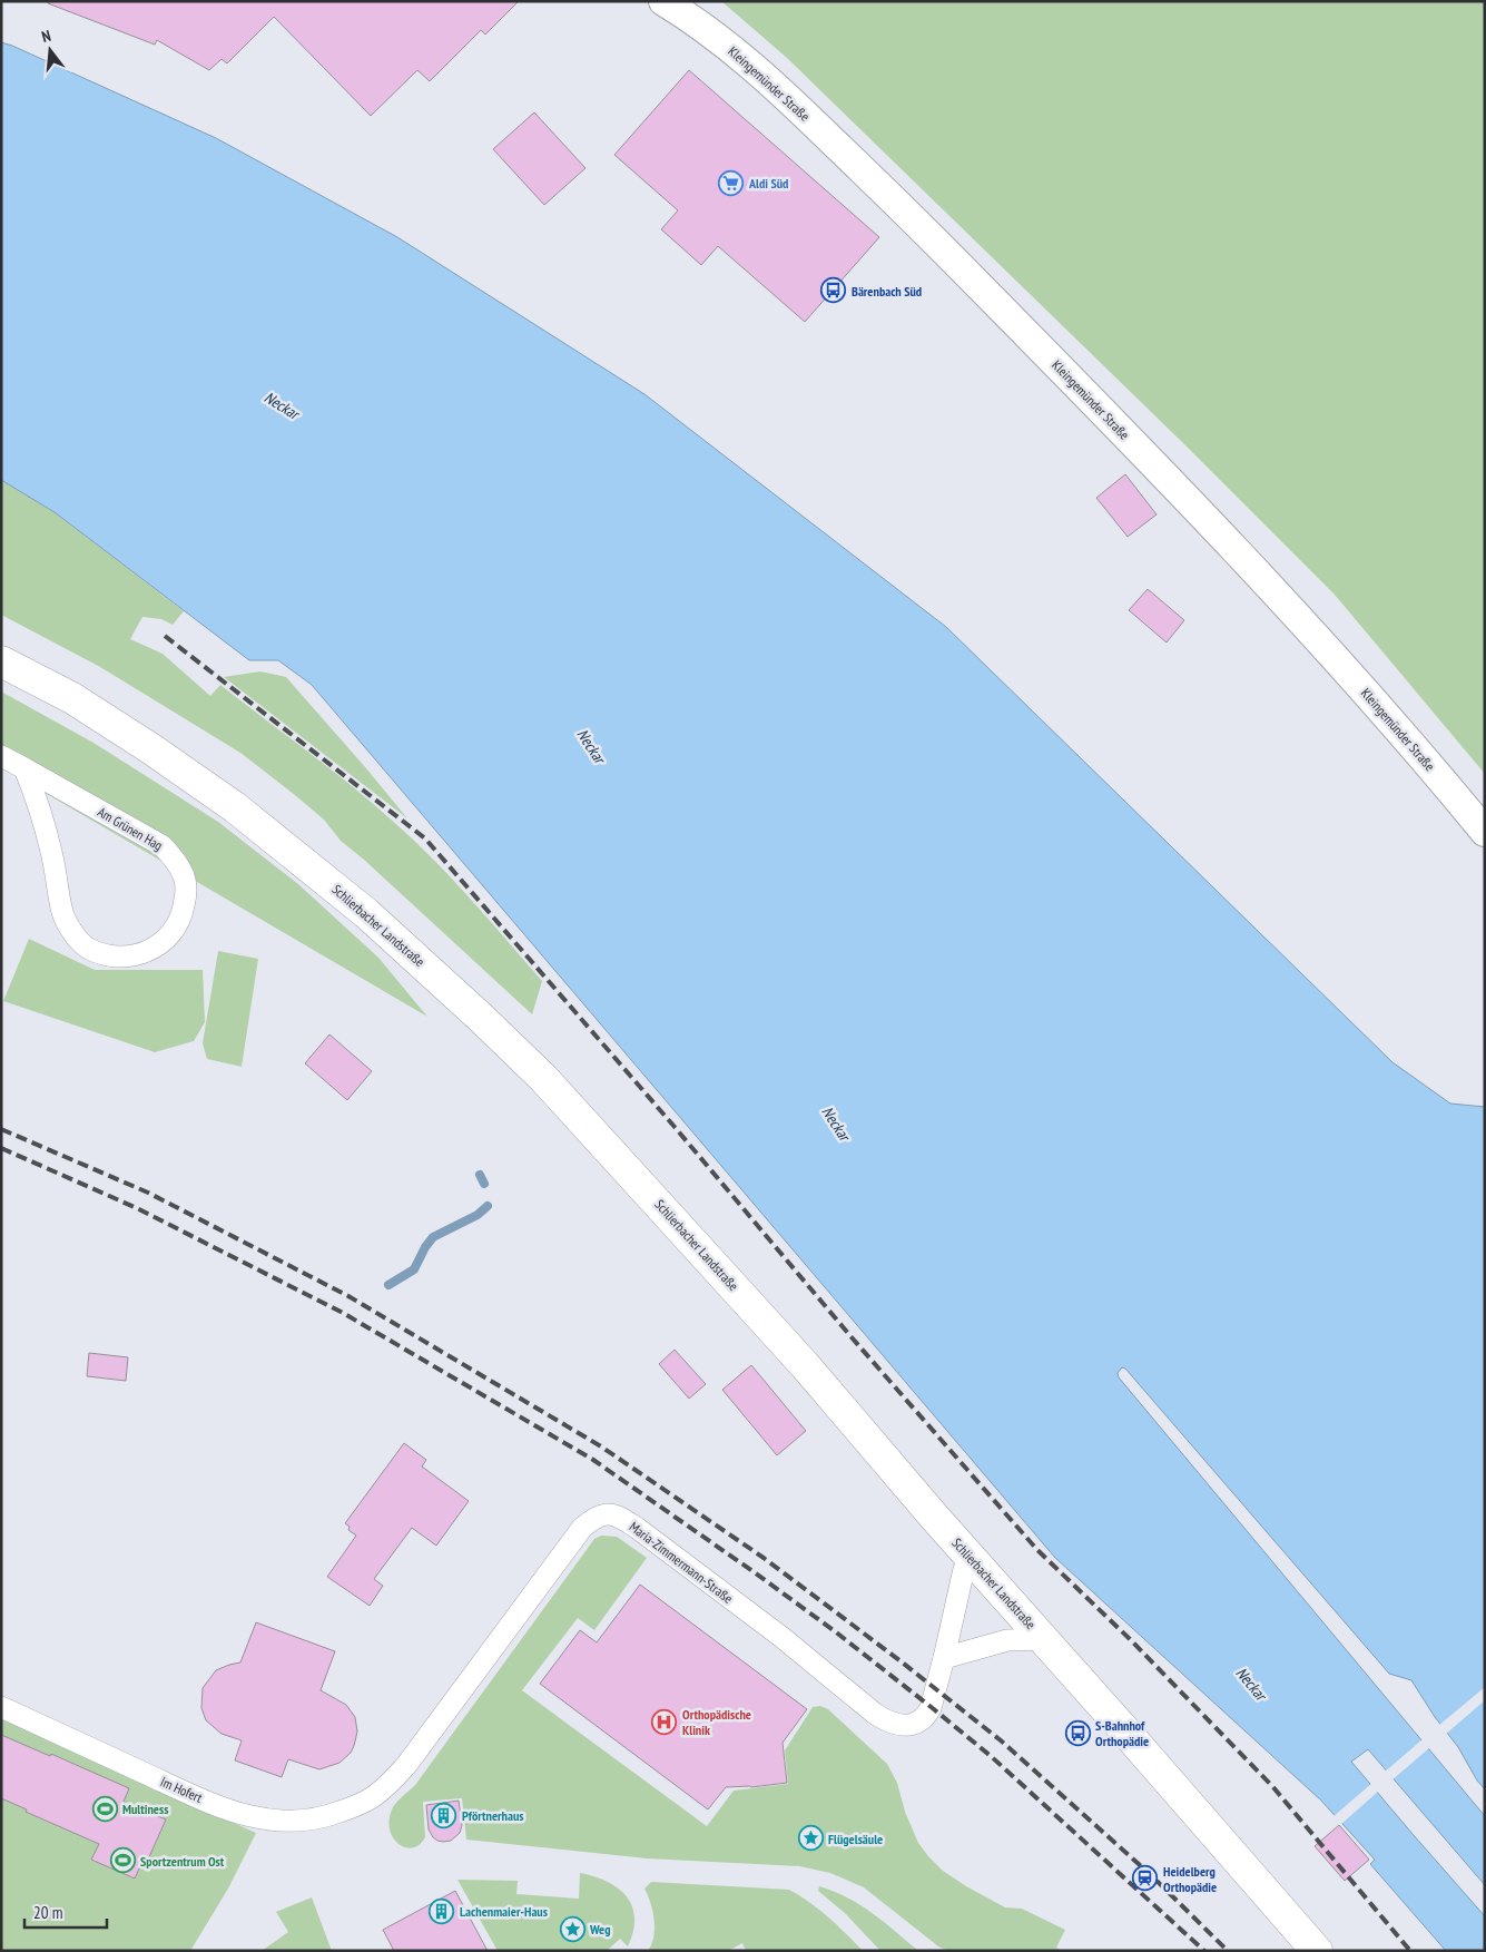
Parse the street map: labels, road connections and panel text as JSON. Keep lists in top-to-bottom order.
{
  "streets": {
    "main road": ["Kleingemünder Straße", "Schlierbacher Landstraße"],
    "street": ["Am Grünen Hag", "Maria-Zimmermann-Straße", "Im Hofert"]
  },
  "crossings": [
    ["Schlierbacher Landstraße", "Maria-Zimmermann-Straße"],
    ["Maria-Zimmermann-Straße", "Im Hofert"]
  ],
  "water": ["Neckar"],
  "places": {
    "supermarket": ["Aldi Süd"],
    "bus stop": ["Bärenbach Süd", "S-Bahnhof Orthopädie"],
    "hospital": ["Orthopädische Klinik"],
    "sports": ["Multiness", "Sportzentrum Ost"],
    "building": ["Pförtnerhaus", "Lachenmaier-Haus"],
    "place": ["Flügelsäule", "Weg"],
    "station": ["Heidelberg Orthopädie"]
  },
  "scale_bar": "20 m",
  "north": "top"
}
